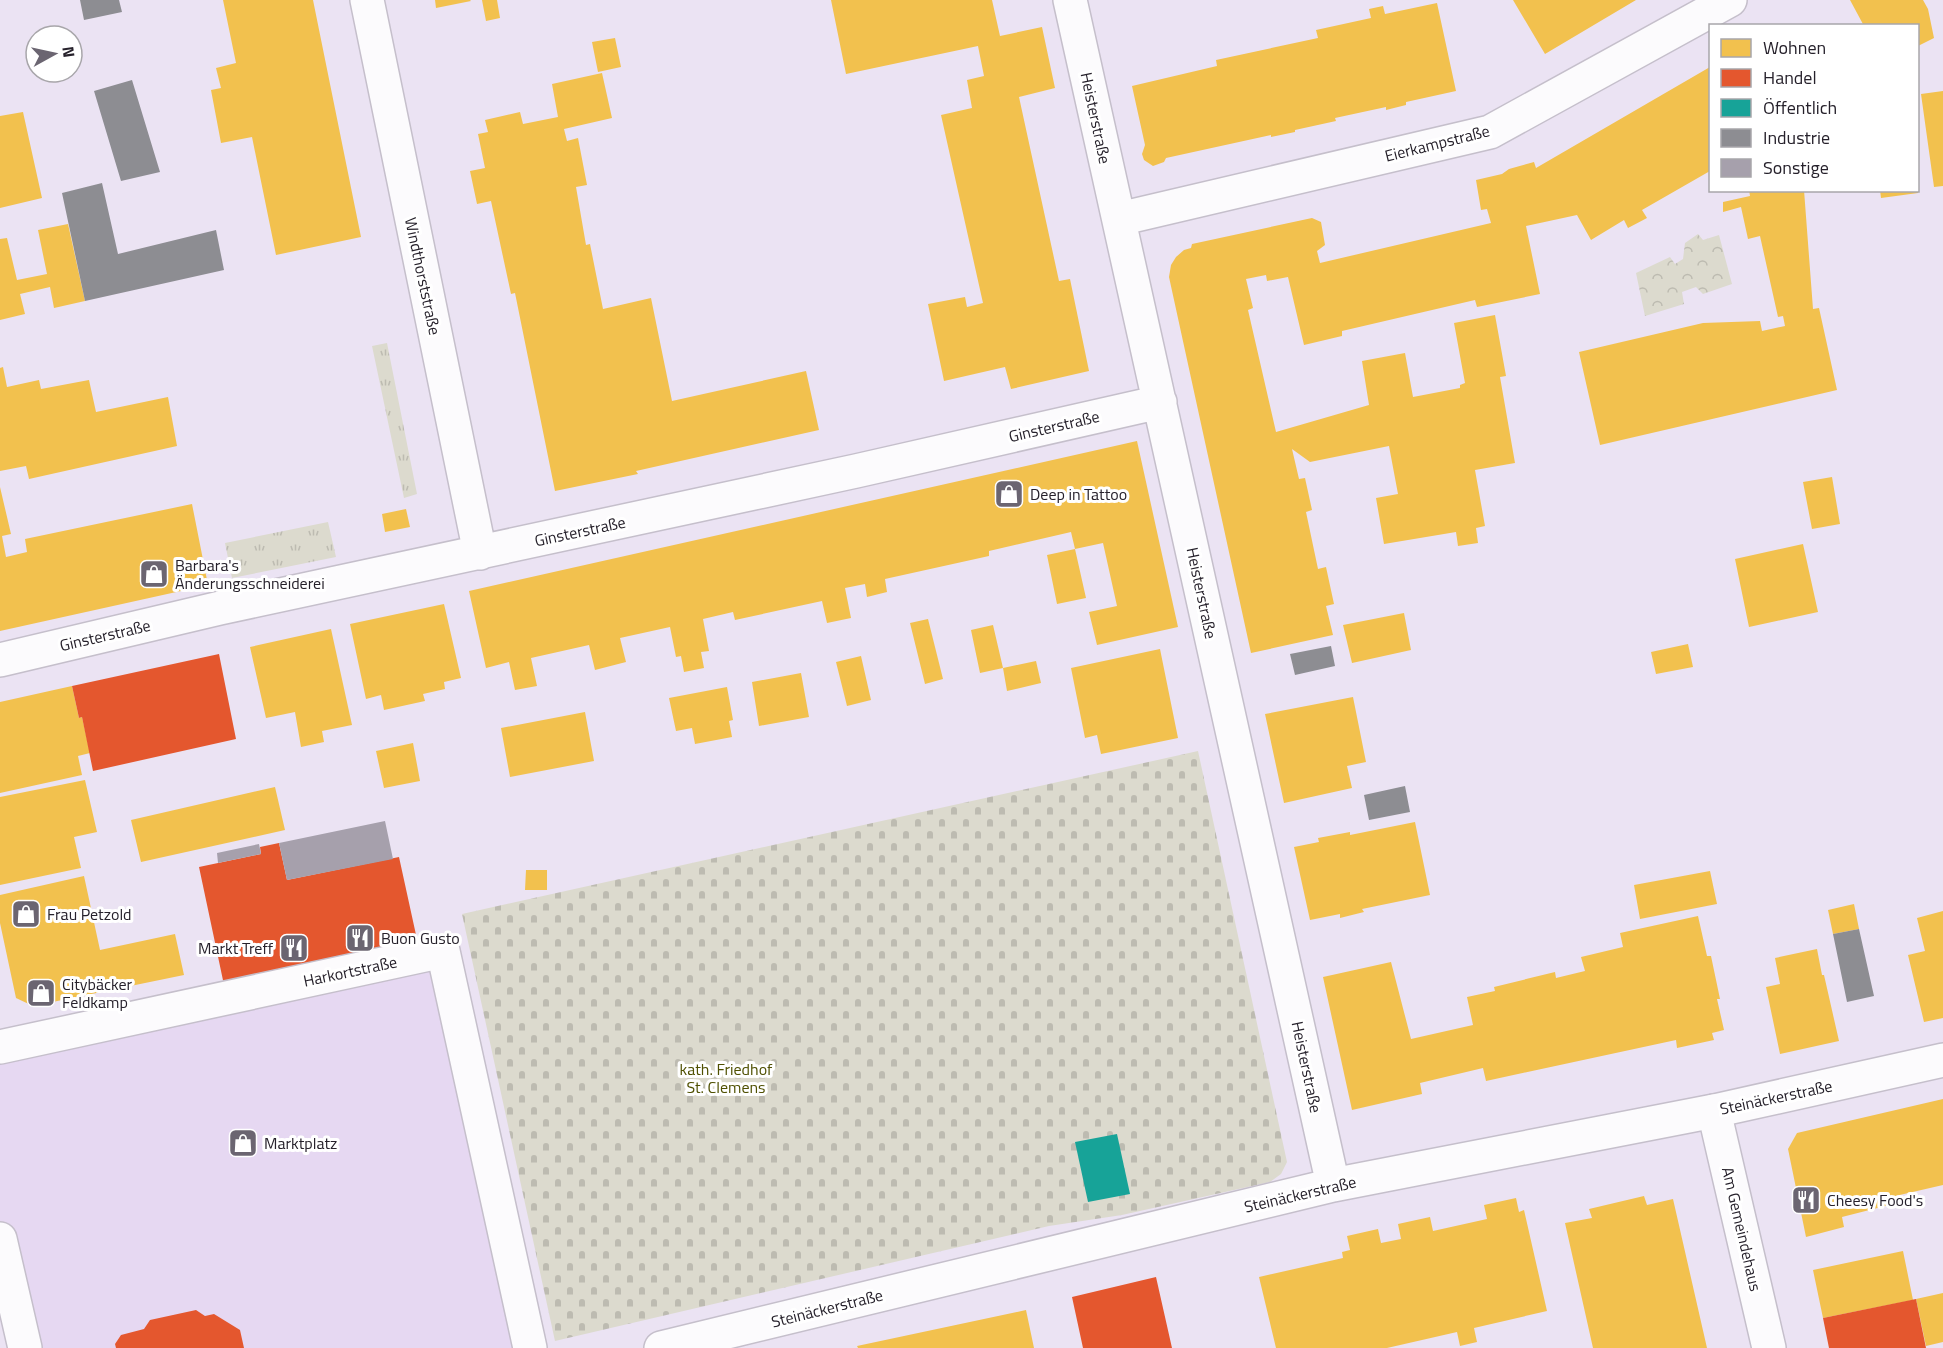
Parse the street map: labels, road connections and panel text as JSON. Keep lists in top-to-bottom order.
{
  "streets": {
    "street": [
      "Heisterstraße",
      "Eierkampstraße",
      "Windthorststraße",
      "Ginsterstraße",
      "Harkortstraße",
      "Steinäckerstraße",
      "Am Gemeindehaus"
    ]
  },
  "crossings": [
    ["Heisterstraße", "Eierkampstraße"],
    ["Heisterstraße", "Ginsterstraße"],
    ["Heisterstraße", "Steinäckerstraße"],
    ["Windthorststraße", "Ginsterstraße"],
    ["Steinäckerstraße", "Am Gemeindehaus"]
  ],
  "parks": ["kath. Friedhof St. Clemens"],
  "places": {
    "shop": [
      "Deep in Tattoo",
      "Barbara's Änderungsschneiderei",
      "Frau Petzold",
      "Citybäcker Feldkamp",
      "Marktplatz"
    ],
    "restaurant": ["Buon Gusto", "Markt Treff", "Cheesy Food's"]
  },
  "legend": [
    "Wohnen",
    "Handel",
    "Öffentlich",
    "Industrie",
    "Sonstige"
  ],
  "north": "right"
}
